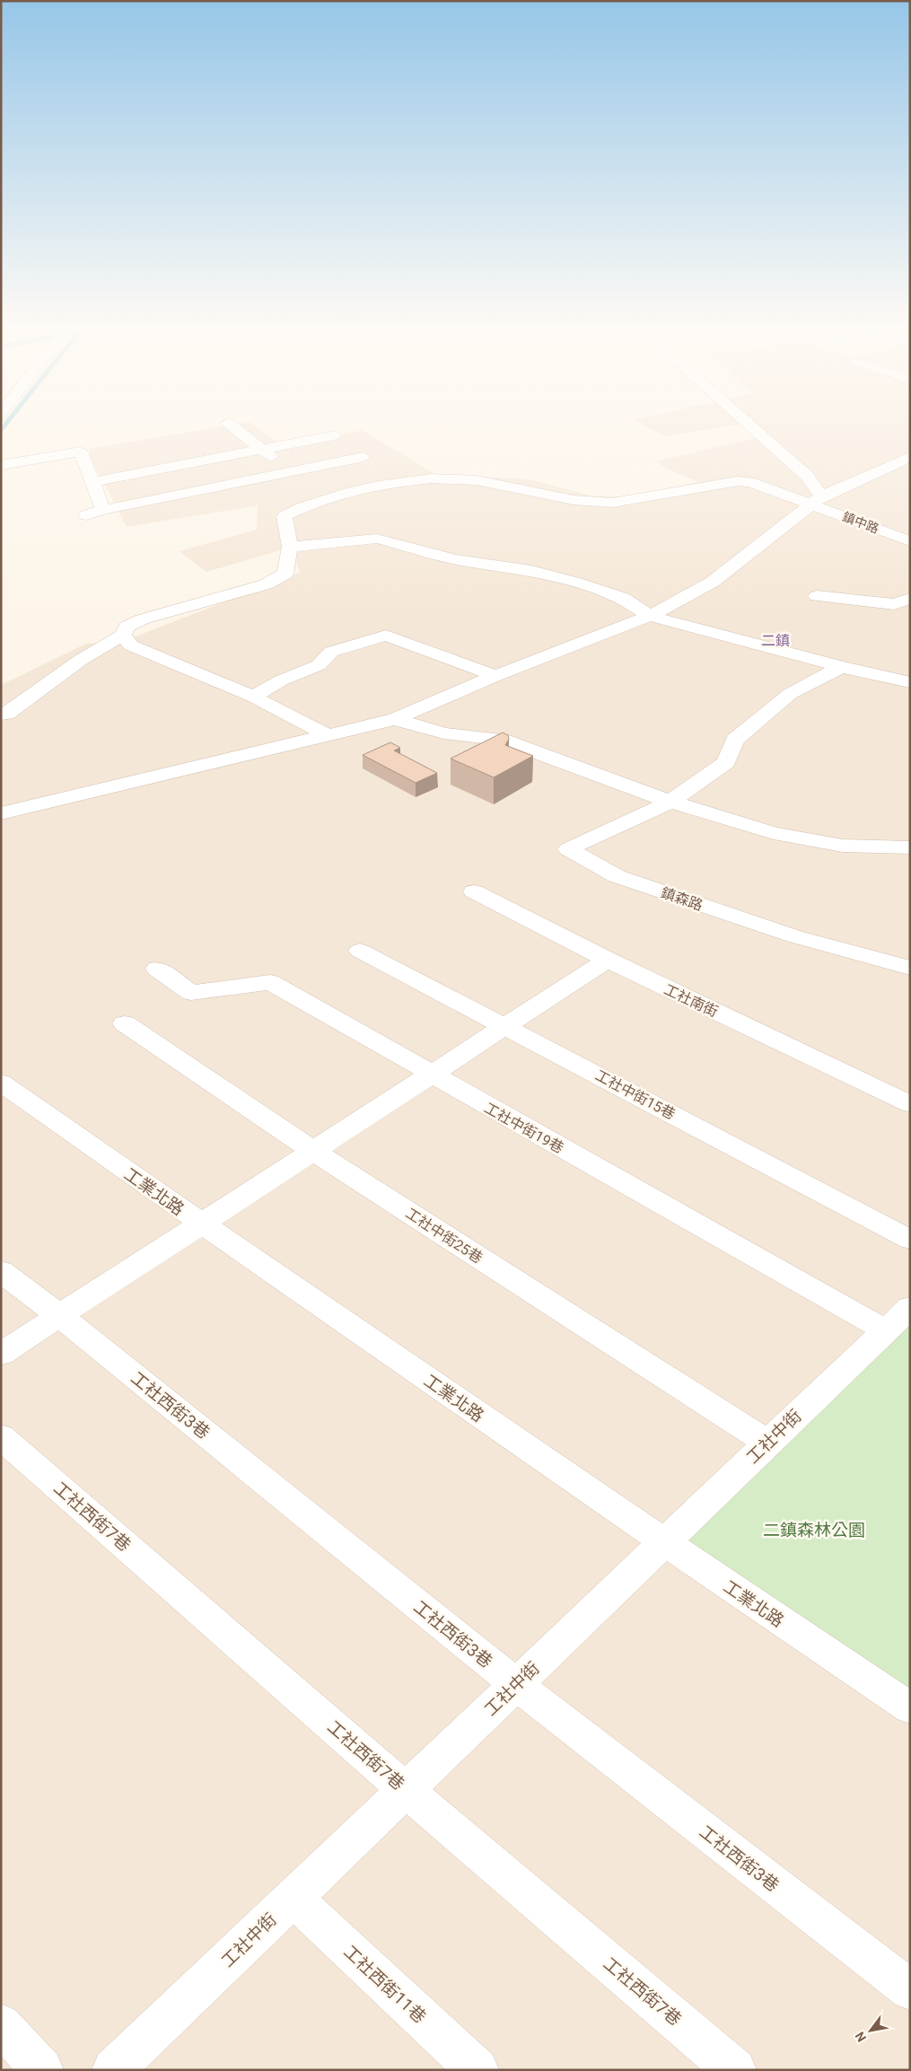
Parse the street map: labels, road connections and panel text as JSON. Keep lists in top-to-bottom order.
{
  "streets": {
    "street": [
      "鎮中路",
      "鎮森路",
      "工社南街",
      "工社中街15巷",
      "工社中街19巷",
      "工業北路",
      "工社中街25巷",
      "工社西街3巷",
      "工社中街",
      "工社西街7巷",
      "工社西街11巷"
    ]
  },
  "crossings": [
    ["工社中街19巷", "工社中街"],
    ["工業北路", "工社中街"],
    ["工社中街25巷", "工社中街"],
    ["工社西街3巷", "工社中街"],
    ["工社中街", "工社西街7巷"],
    ["工社中街", "工社西街11巷"]
  ],
  "districts": ["二鎮"],
  "parks": ["二鎮森林公園"],
  "north": "bottom left"
}
